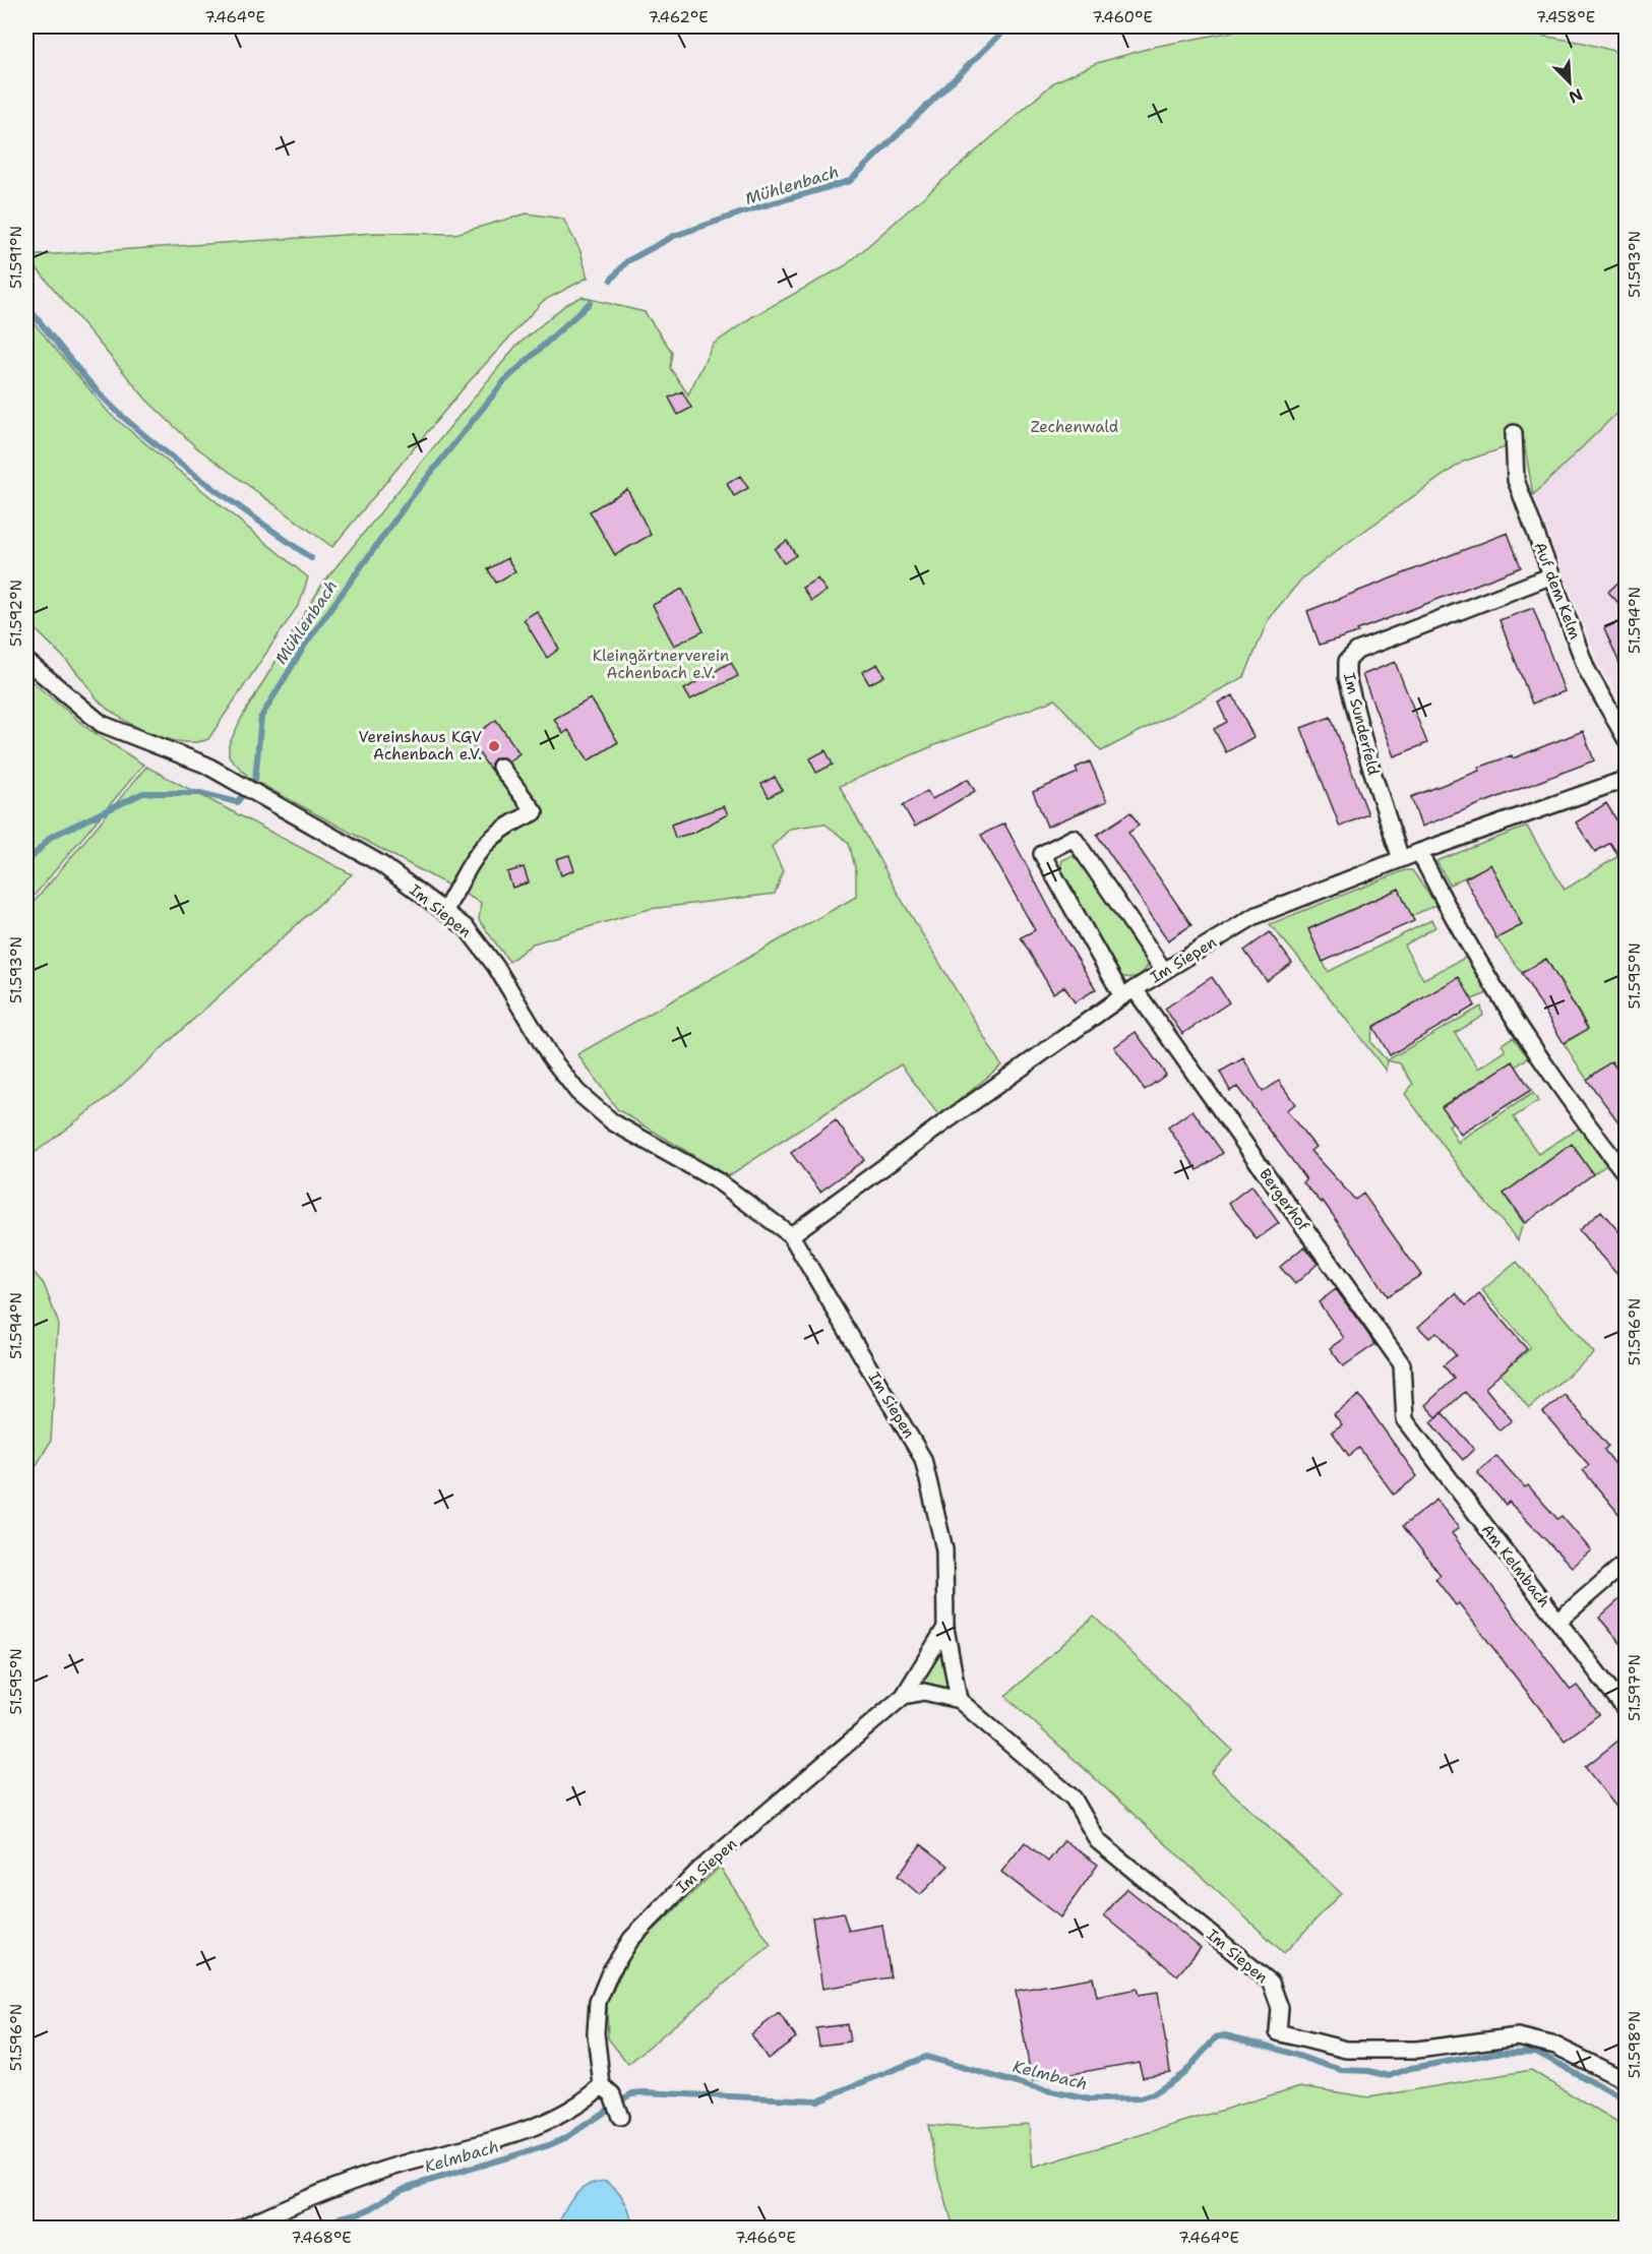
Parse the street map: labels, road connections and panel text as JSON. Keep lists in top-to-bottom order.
{
  "streets": {
    "street": [
      "Auf dem Kelm",
      "Im Sunderfeld",
      "Im Siepen",
      "Bergerhof",
      "Am Kelmbach"
    ]
  },
  "crossings": [
    ["Auf dem Kelm", "Im Sunderfeld"],
    ["Im Sunderfeld", "Im Siepen"],
    ["Im Siepen", "Bergerhof"],
    ["Bergerhof", "Am Kelmbach"]
  ],
  "water": ["Mühlenbach", "Kelmbach"],
  "parks": ["Zechenwald", "Kleingärtnerverein Achenbach e.V."],
  "places": ["Vereinshaus KGV Achenbach e.V."],
  "north": "bottom right",
  "coordinates": [
    "7.464°E",
    "7.462°E",
    "7.460°E",
    "7.458°E",
    "51.591°N",
    "51.593°N",
    "51.592°N",
    "51.594°N",
    "51.595°N",
    "51.596°N",
    "51.597°N",
    "51.598°N",
    "7.468°E",
    "7.466°E"
  ]
}
